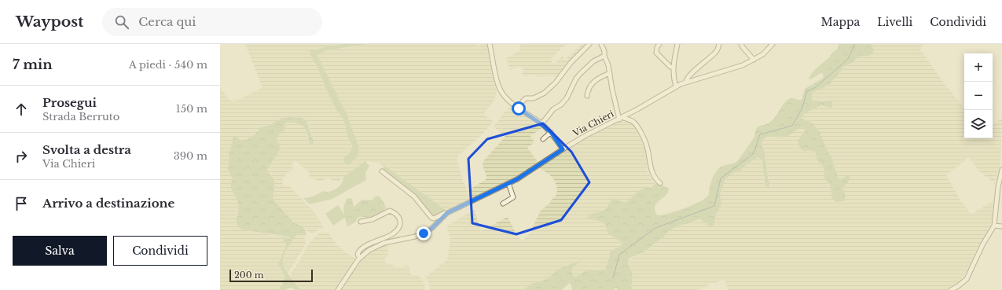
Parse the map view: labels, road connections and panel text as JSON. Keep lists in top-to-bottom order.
{
  "streets": {
    "street": ["Via Chieri"]
  },
  "scale_bar": "200 m",
  "page": {
    "header": "Waypost",
    "search": "Cerca qui",
    "nav": ["Mappa", "Livelli", "Condividi"],
    "heading": ["7 min", "A piedi · 540 m"],
    "map_buttons": ["+", "−"],
    "list": [
      ["Prosegui", "Strada Berruto", "150 m"],
      ["Svolta a destra", "Via Chieri", "390 m"],
      "Arrivo a destinazione"
    ],
    "buttons": ["Salva", "Condividi"],
    "scale": "200 m"
  }
}
